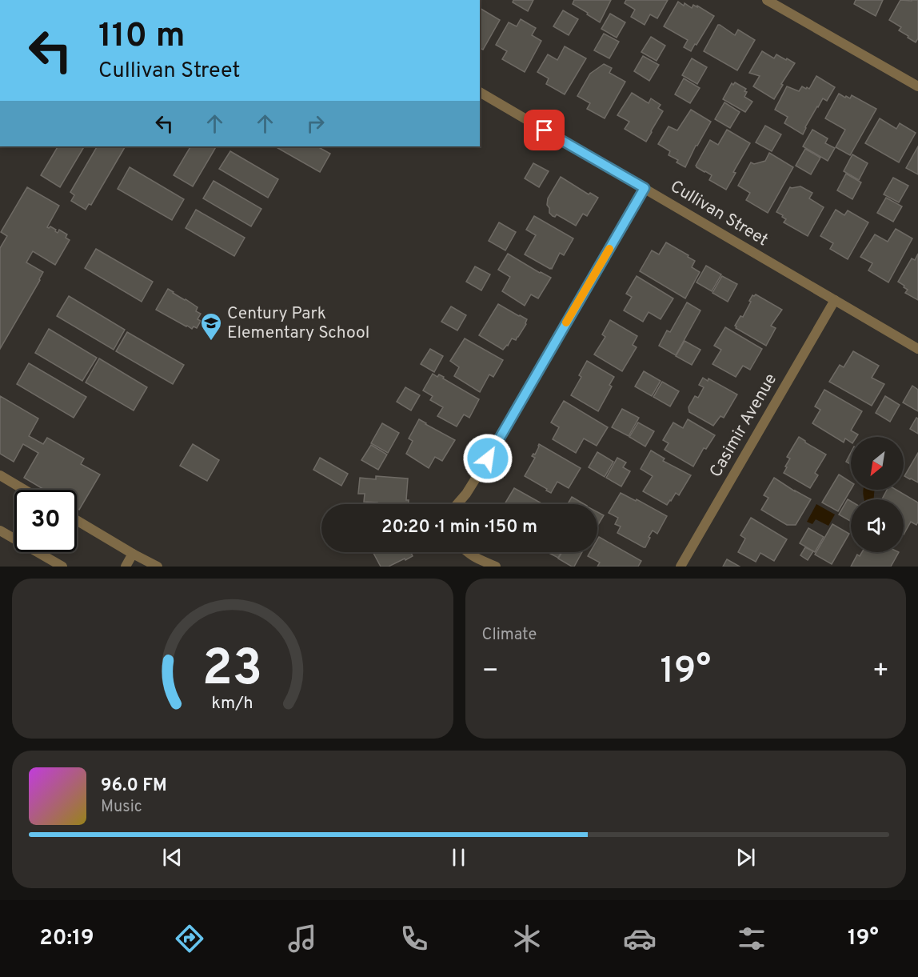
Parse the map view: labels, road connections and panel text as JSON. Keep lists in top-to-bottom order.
{
  "streets": {
    "street": ["Cullivan Street", "Casimir Avenue"]
  },
  "crossings": [
    ["Cullivan Street", "Casimir Avenue"]
  ],
  "places": {
    "school or university": ["Century Park Elementary School"]
  },
  "north": "bottom left",
  "page": {
    "turn": ["110 m", "Cullivan Street"],
    "limit": "30",
    "trip": "20:20 · 1 min · 150 m",
    "tile": "Climate",
    "heat": ["−", "19°", "+"],
    "song": ["96.0 FM", "Music"],
    "tabs": ["20:19", "19°"],
    "gauge": ["23", "km/h"]
  }
}
